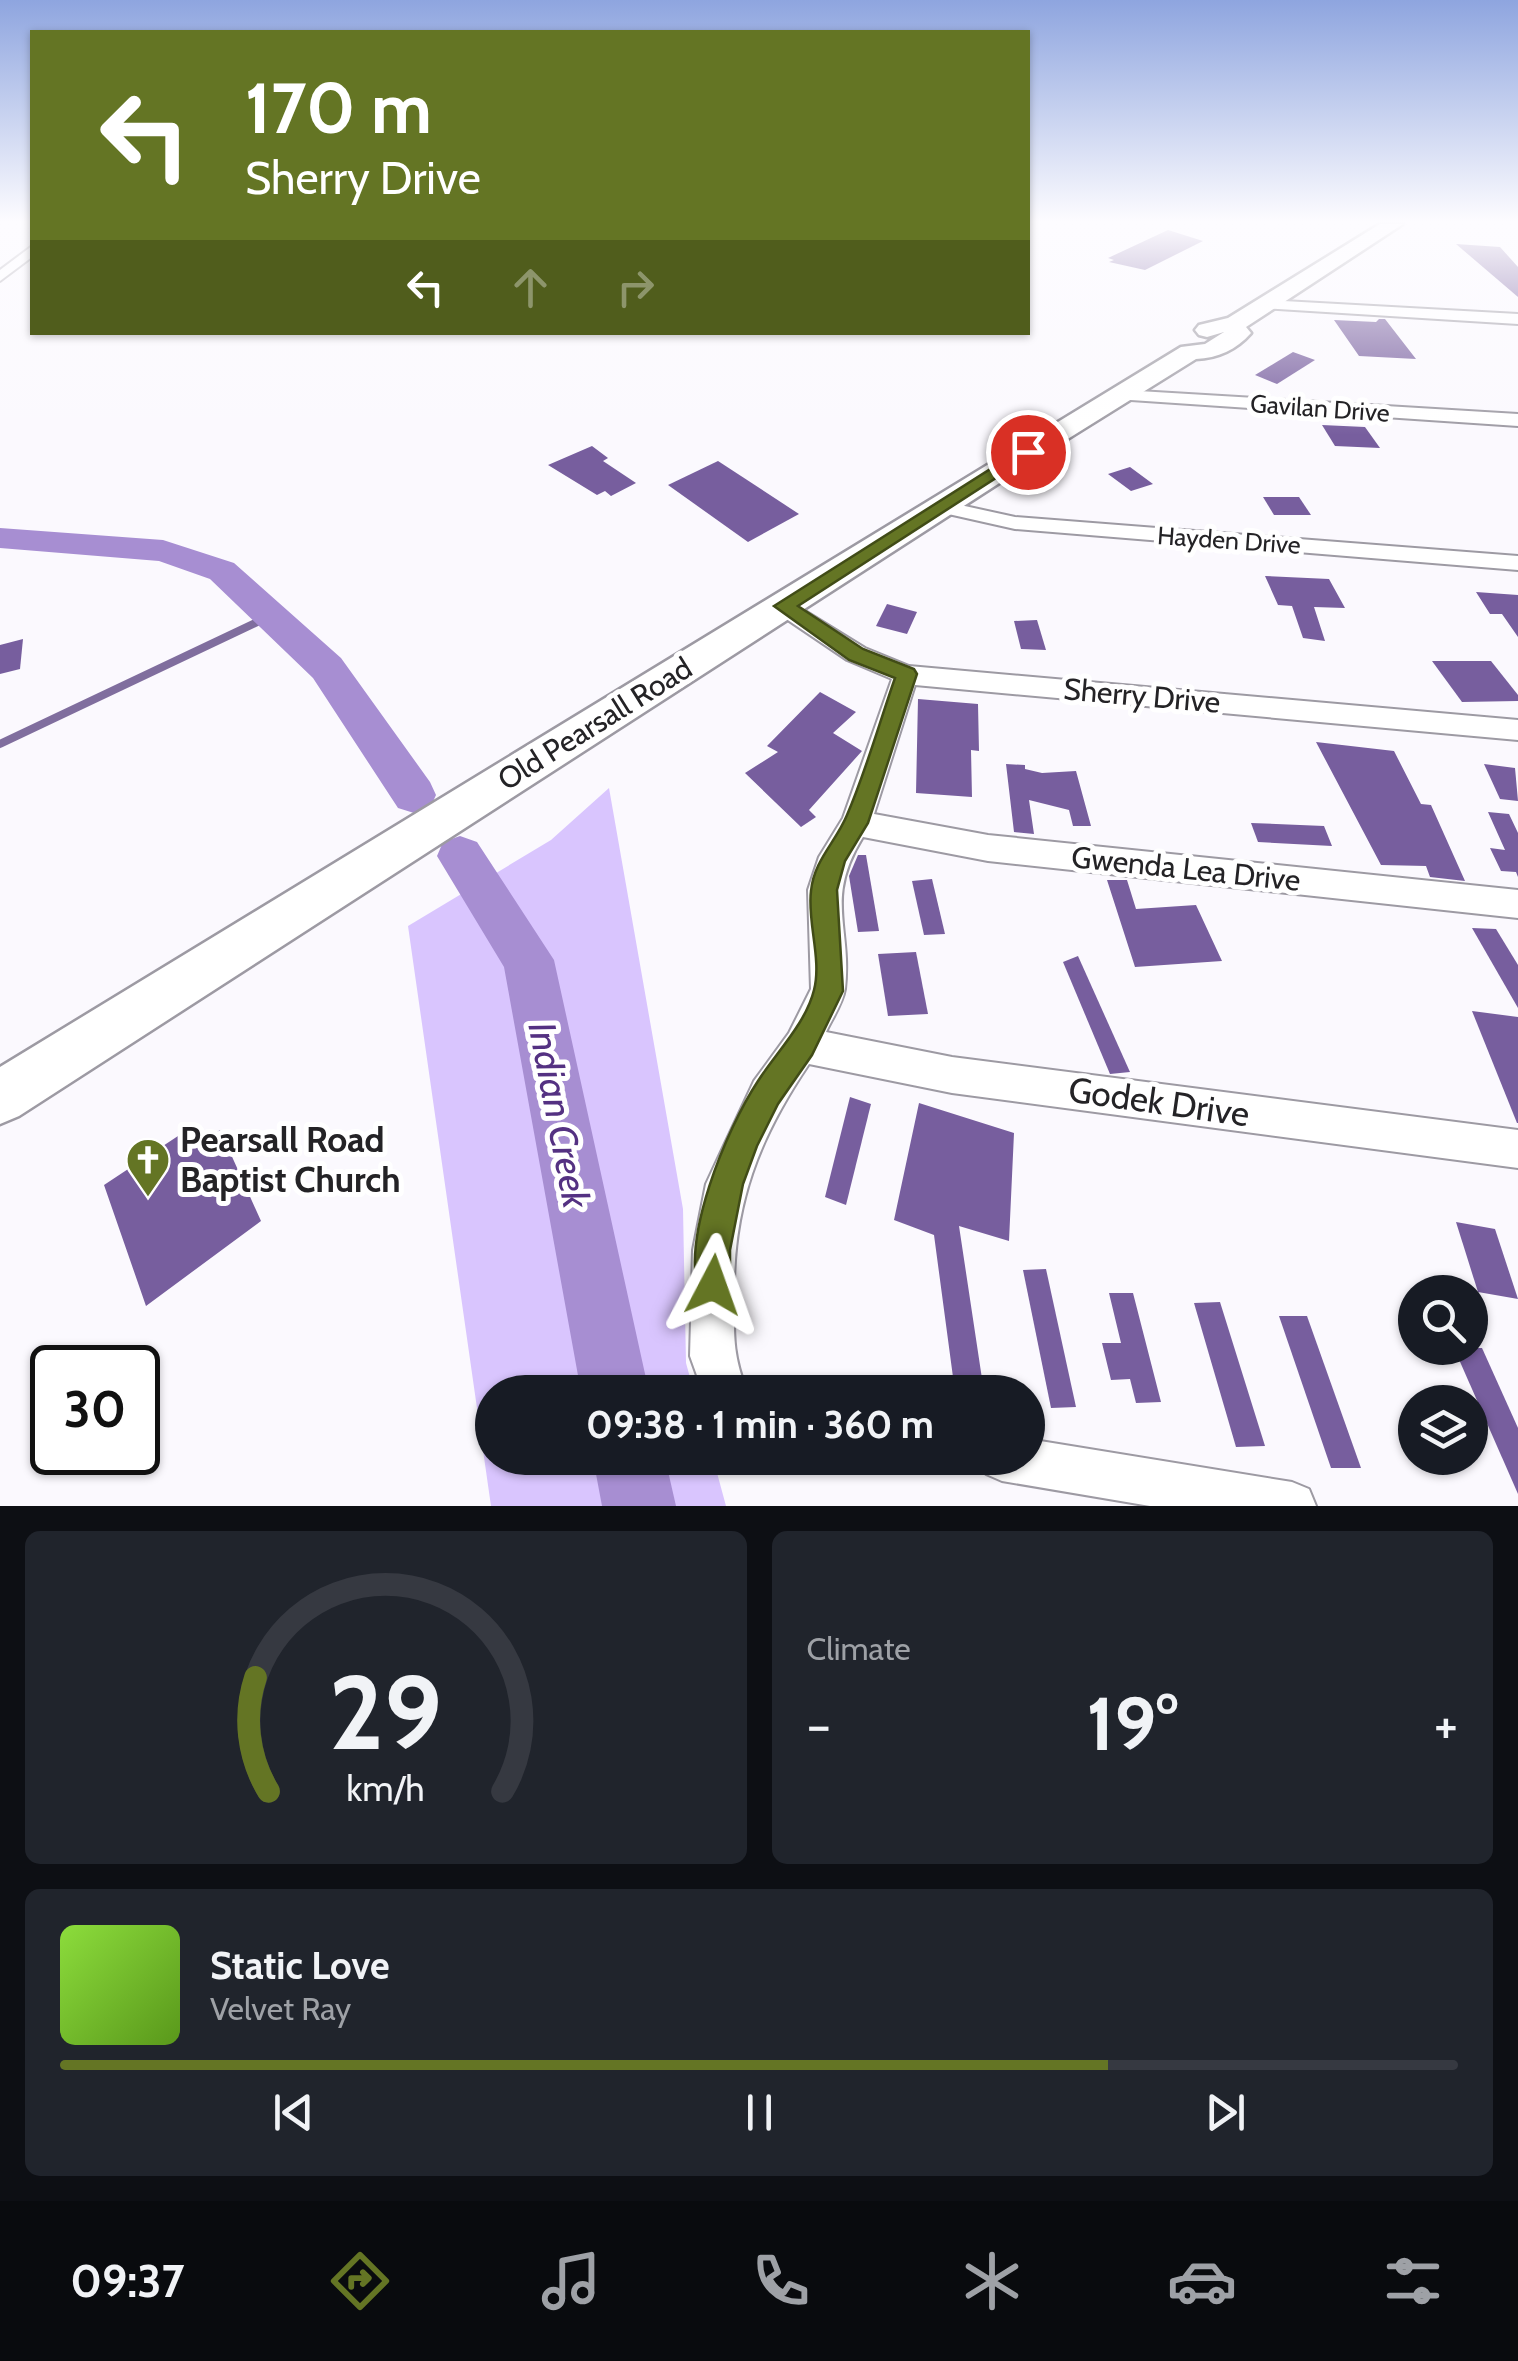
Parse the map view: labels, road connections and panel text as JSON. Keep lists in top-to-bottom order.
{
  "streets": {
    "main road": ["Old Pearsall Road"],
    "street": [
      "Gavilan Drive",
      "Hayden Drive",
      "Sherry Drive",
      "Gwenda Lea Drive",
      "Godek Drive"
    ]
  },
  "crossings": [
    ["Gavilan Drive", "Old Pearsall Road"],
    ["Hayden Drive", "Old Pearsall Road"],
    ["Sherry Drive", "Old Pearsall Road"]
  ],
  "water": ["Indian Creek"],
  "places": {
    "church": ["Pearsall Road Baptist Church"]
  },
  "page": {
    "turn": ["170 m", "Sherry Drive"],
    "limit": "30",
    "trip": "09:38 · 1 min · 360 m",
    "tile": "Climate",
    "heat": ["−", "19°", "+"],
    "song": ["Static Love", "Velvet Ray"],
    "tabs": "09:37",
    "gauge": ["29", "km/h"]
  }
}
